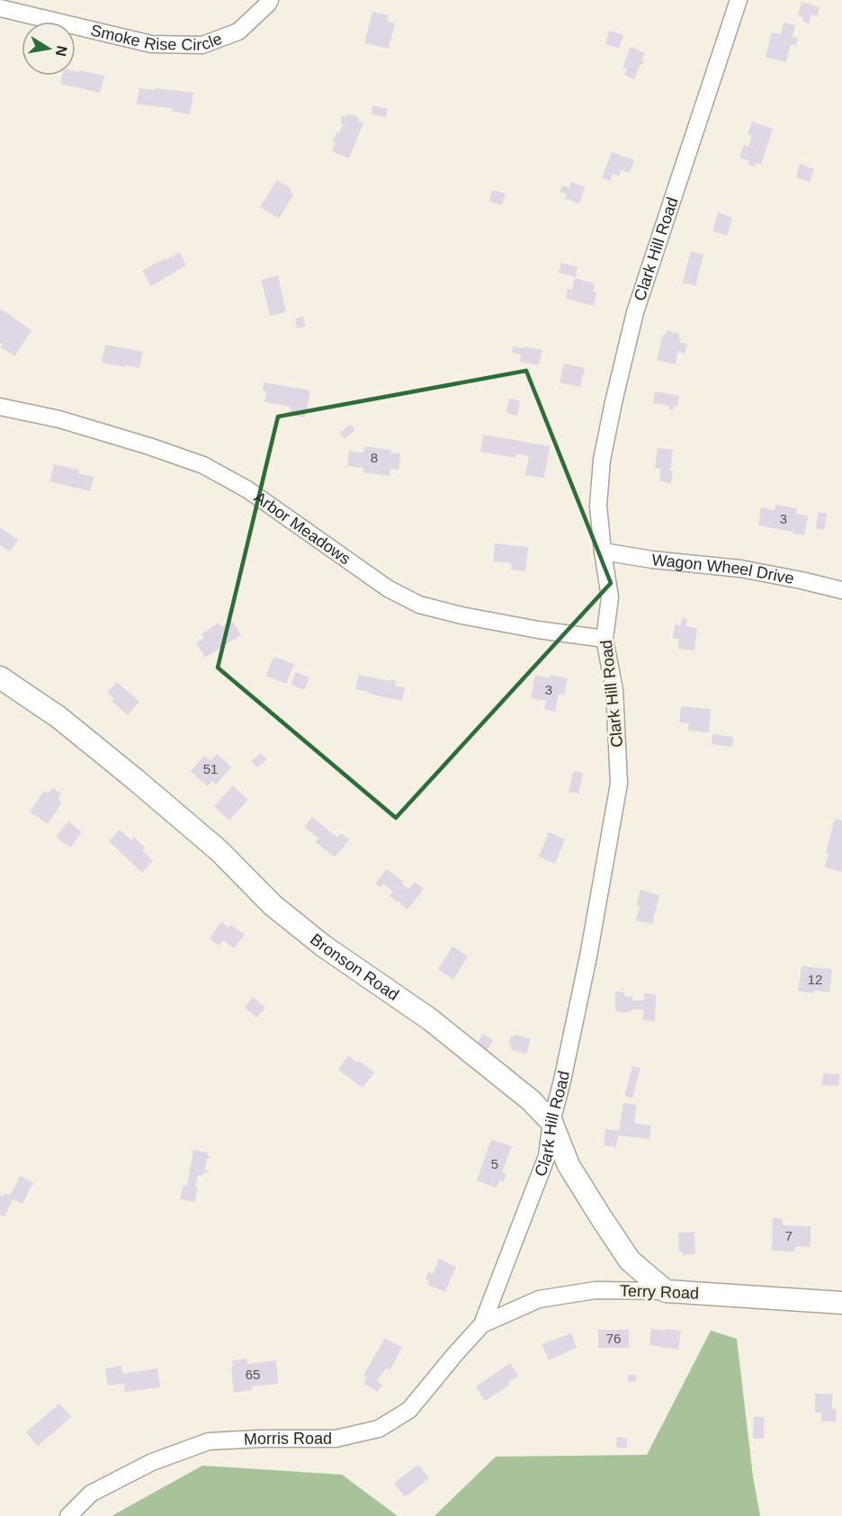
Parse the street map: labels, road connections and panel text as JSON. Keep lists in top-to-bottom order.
{
  "streets": {
    "street": [
      "Smoke Rise Circle",
      "Clark Hill Road",
      "Arbor Meadows",
      "Wagon Wheel Drive",
      "Bronson Road",
      "Terry Road",
      "Morris Road"
    ]
  },
  "crossings": [
    ["Clark Hill Road", "Arbor Meadows"],
    ["Clark Hill Road", "Wagon Wheel Drive"],
    ["Clark Hill Road", "Bronson Road"],
    ["Clark Hill Road", "Terry Road"],
    ["Clark Hill Road", "Morris Road"],
    ["Bronson Road", "Terry Road"],
    ["Terry Road", "Morris Road"]
  ],
  "house_numbers": [
    "8",
    "3",
    "3",
    "51",
    "12",
    "5",
    "7",
    "76",
    "65"
  ],
  "north": "right"
}
